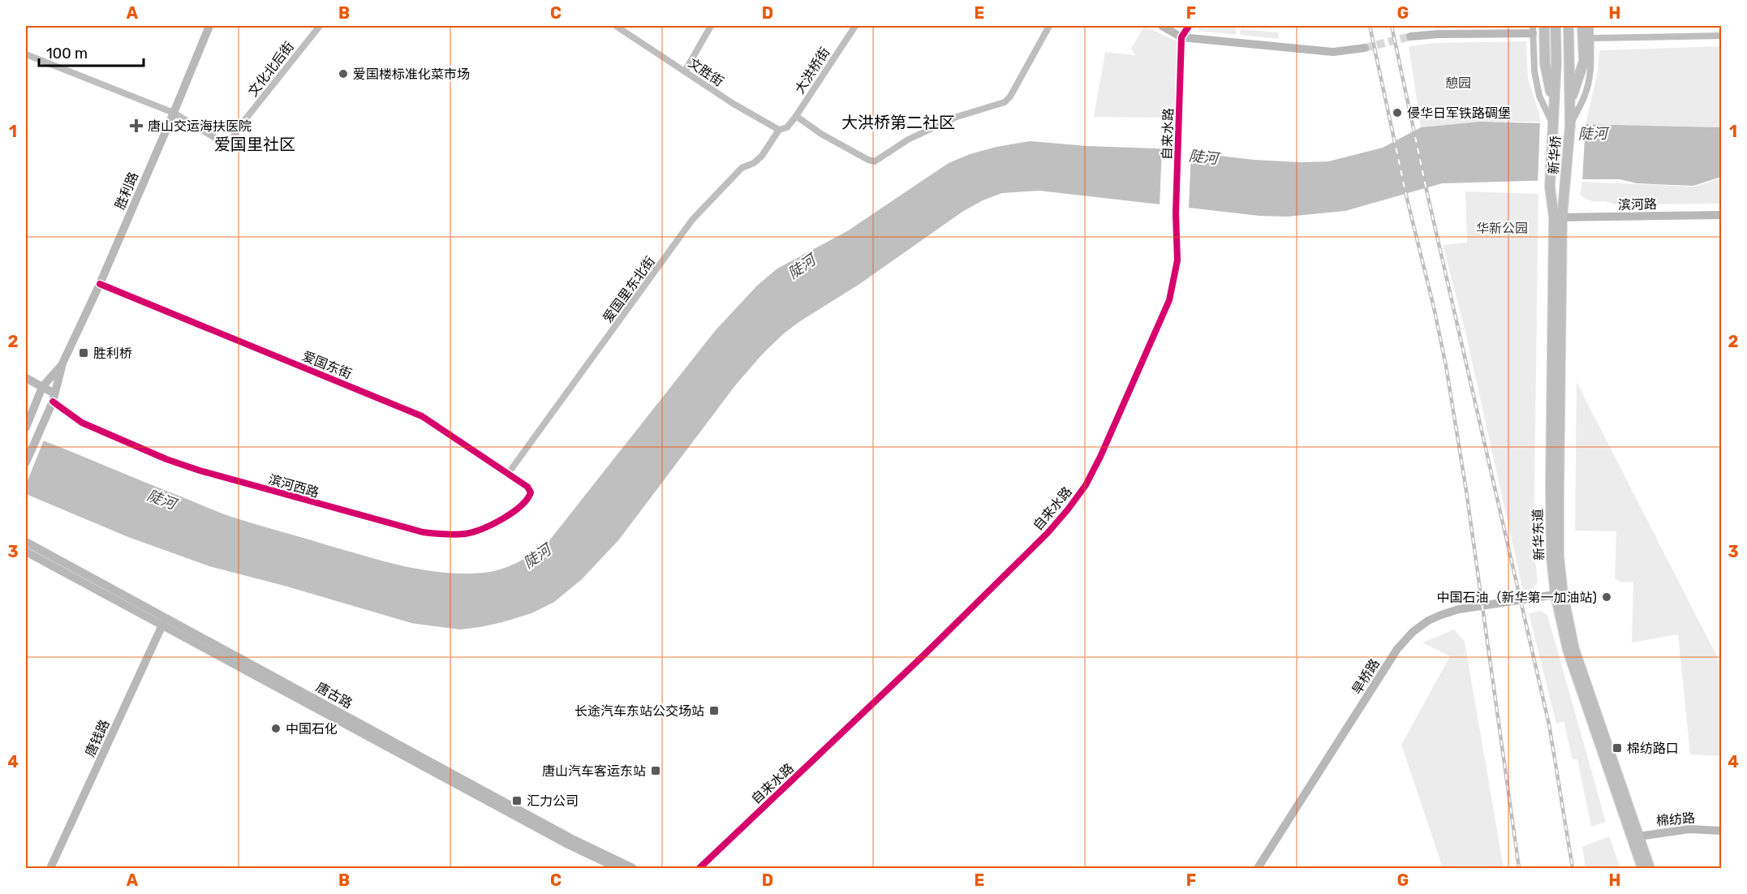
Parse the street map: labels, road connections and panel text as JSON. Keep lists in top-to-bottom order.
{
  "streets": {
    "main road": ["新华桥", "新华东道"],
    "street": [
      "文化北后街",
      "大洪桥街",
      "文胜街",
      "自来水路",
      "胜利路",
      "滨河路",
      "爱国里东北街",
      "爱国东街",
      "滨河西路",
      "旱桥路",
      "唐古路",
      "唐钱路",
      "棉纺路"
    ]
  },
  "crossings": [
    ["文化北后街", "胜利路"],
    ["大洪桥街", "文胜街"],
    ["大洪桥街", "爱国里东北街"],
    ["文胜街", "爱国里东北街"],
    ["新华桥", "新华东道"],
    ["胜利路", "爱国东街"],
    ["胜利路", "滨河西路"],
    ["滨河路", "新华东道"],
    ["爱国里东北街", "爱国东街"],
    ["爱国东街", "滨河西路"],
    ["新华东道", "旱桥路"],
    ["新华东道", "棉纺路"],
    ["唐古路", "唐钱路"]
  ],
  "districts": ["大洪桥第二社区", "爱国里社区"],
  "water": ["陡河"],
  "parks": ["憩园", "华新公园"],
  "places": {
    "other": [
      "爱国楼标准化菜市场",
      "侵华日军铁路碉堡",
      "中国石油（新华第一加油站)",
      "中国石化"
    ],
    "health": ["唐山交运海扶医院"],
    "transit": [
      "胜利桥",
      "长途汽车东站公交场站",
      "棉纺路口",
      "唐山汽车客运东站",
      "汇力公司"
    ]
  },
  "scale_bar": "100 m",
  "grid": {
    "columns": [
      "A",
      "B",
      "C",
      "D",
      "E",
      "F",
      "G",
      "H"
    ],
    "rows": [
      "1",
      "2",
      "3",
      "4"
    ]
  }
}
